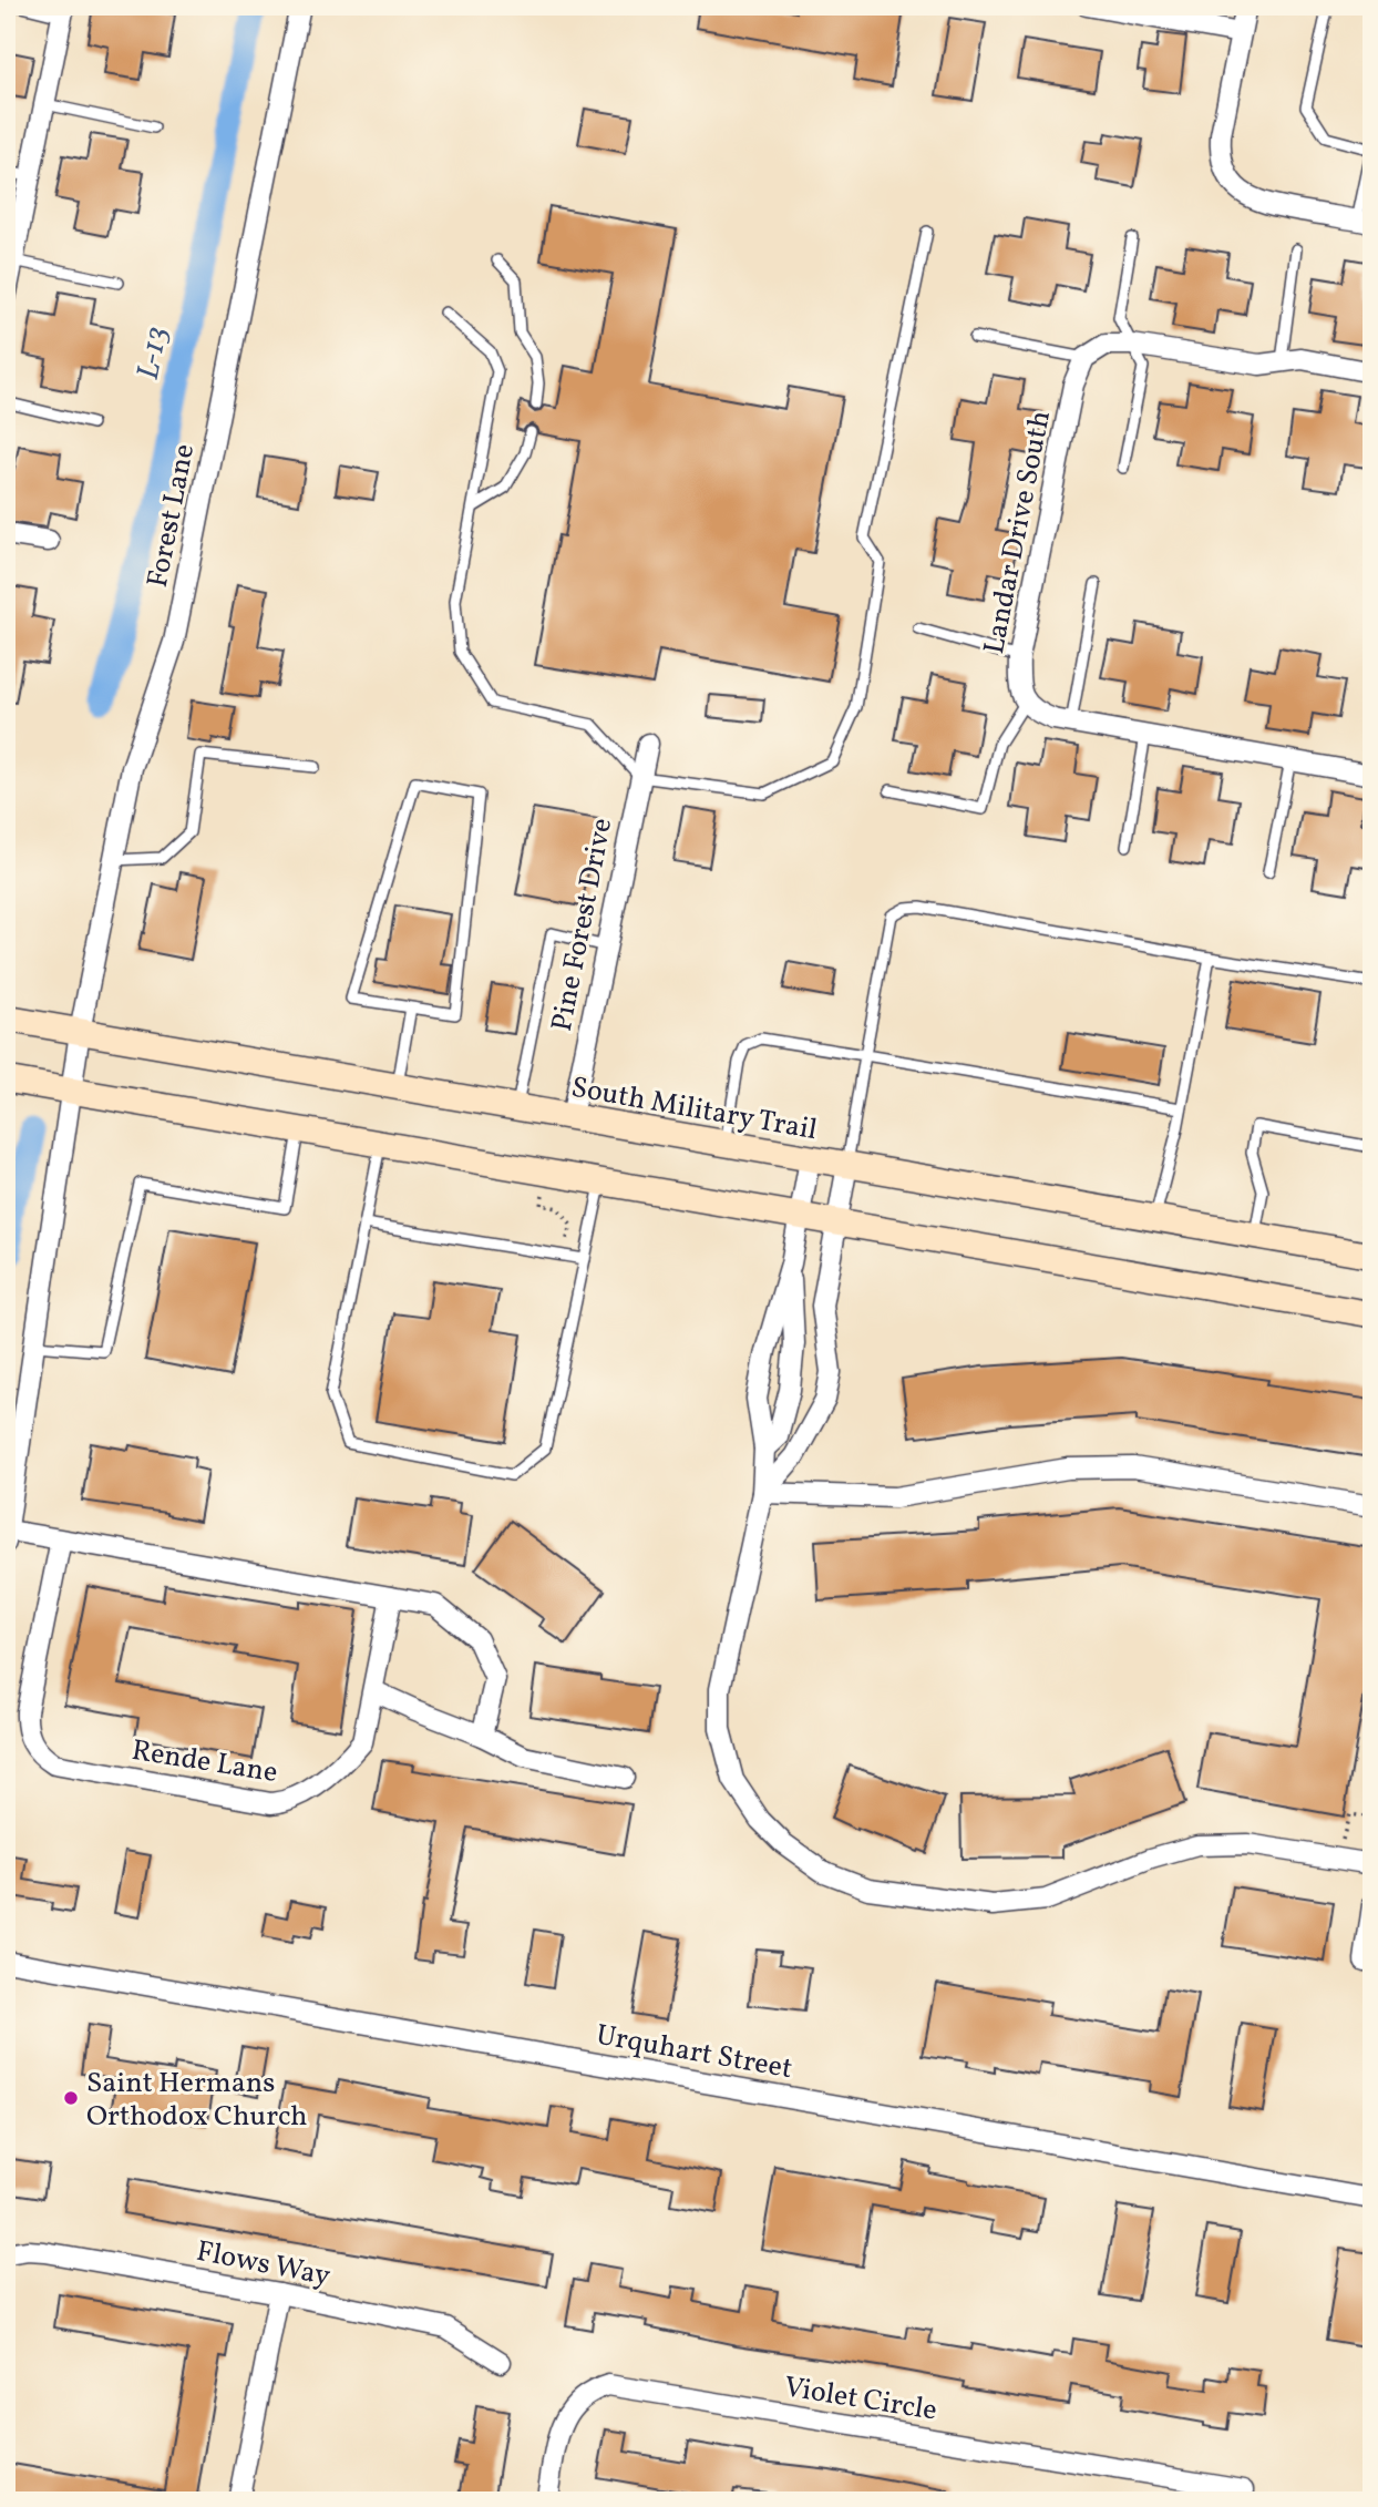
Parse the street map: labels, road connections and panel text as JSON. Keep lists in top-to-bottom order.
{
  "streets": {
    "main road": ["South Military Trail"],
    "street": [
      "Forest Lane",
      "Landar Drive South",
      "Pine Forest Drive",
      "Rende Lane",
      "Urquhart Street",
      "Flows Way",
      "Violet Circle"
    ]
  },
  "crossings": [
    ["Forest Lane", "South Military Trail"],
    ["Pine Forest Drive", "South Military Trail"]
  ],
  "water": ["L-13"],
  "places": ["Saint Hermans Orthodox Church"]
}
